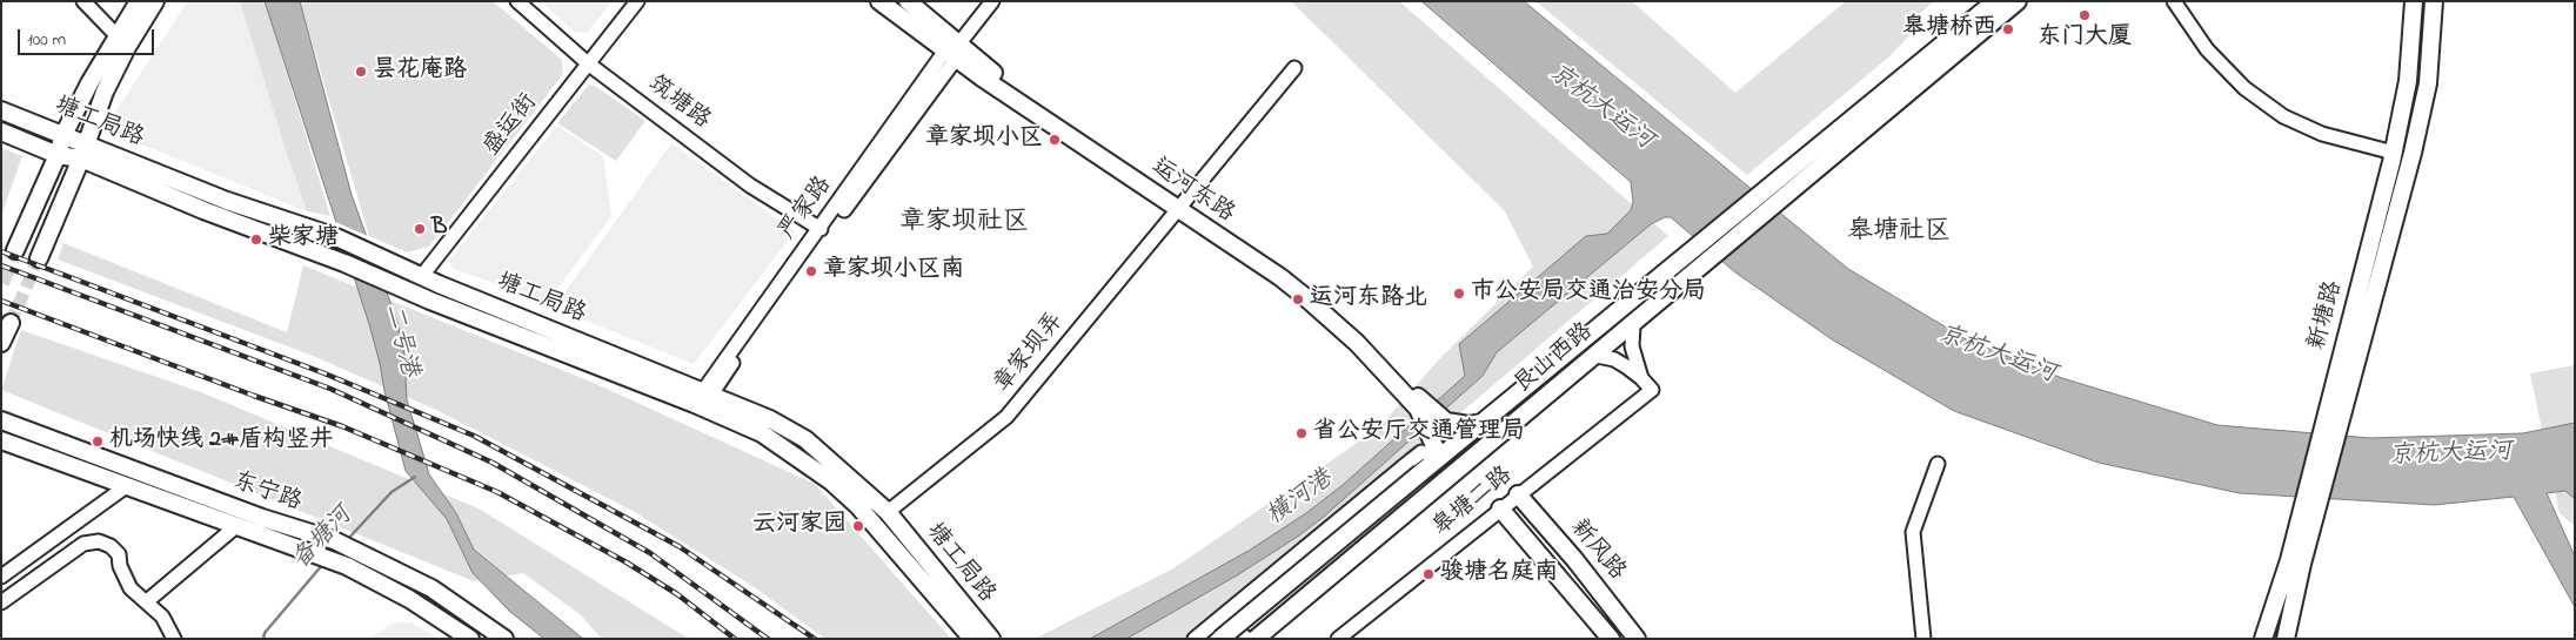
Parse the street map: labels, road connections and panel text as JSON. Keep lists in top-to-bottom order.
{
  "streets": {
    "main road": [
      "塘工局路",
      "运河东路",
      "新塘路",
      "艮山西路",
      "东宁路",
      "新风路"
    ],
    "street": [
      "筑塘路",
      "盛运街",
      "严家路",
      "章家坝弄",
      "皋塘二路"
    ]
  },
  "crossings": [
    ["筑塘路", "盛运街"],
    ["筑塘路", "严家路"],
    ["塘工局路", "盛运街"],
    ["塘工局路", "严家路"],
    ["塘工局路", "章家坝弄"],
    ["运河东路", "严家路"],
    ["运河东路", "章家坝弄"],
    ["运河东路", "艮山西路"],
    ["皋塘二路", "新风路"]
  ],
  "districts": ["章家坝社区", "皋塘社区"],
  "water": [
    "京杭大运河",
    "二号港",
    "横河港",
    "备塘河"
  ],
  "places": [
    "东门大厦",
    "皋塘桥西",
    "昙花庵路",
    "章家坝小区",
    "B",
    "柴家塘",
    "章家坝小区南",
    "市公安局交通治安分局",
    "运河东路北",
    "省公安厅交通管理局",
    "机场快线 2#盾构竖井",
    "云河家园",
    "骏塘名庭南"
  ],
  "scale_bar": "100 m"
}
